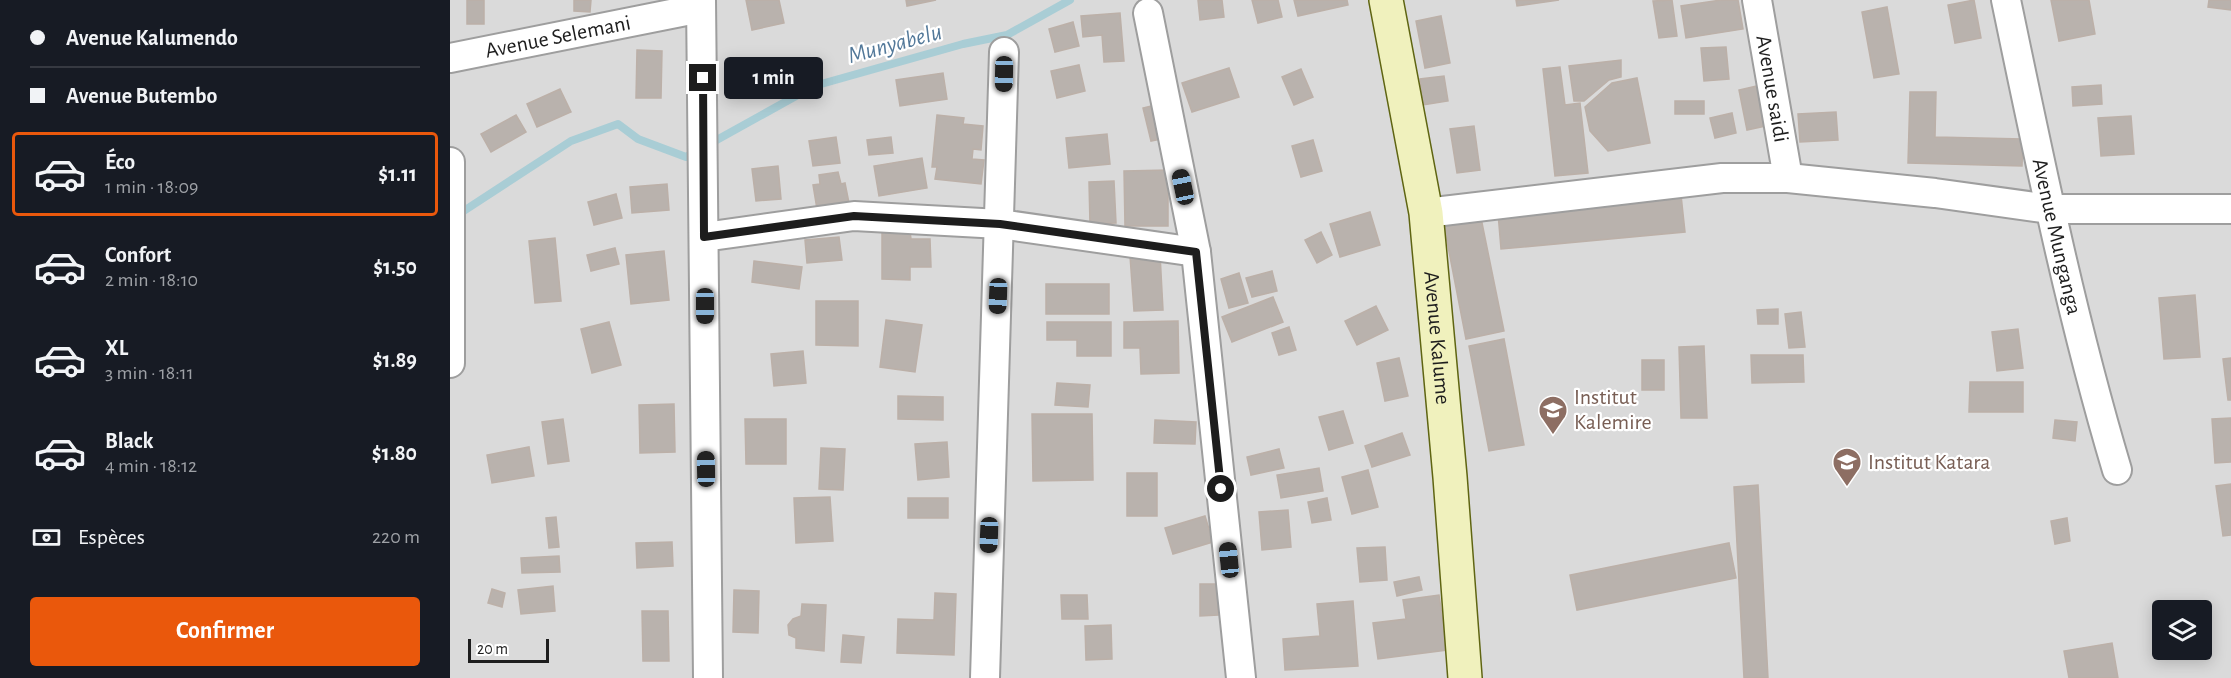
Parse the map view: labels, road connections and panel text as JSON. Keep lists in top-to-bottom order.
{
  "streets": {
    "street": [
      "Avenue Selemani",
      "Avenue saidi",
      "Avenue Munganga",
      "Avenue Kalume"
    ]
  },
  "water": ["Munyabelu"],
  "places": {
    "school or university": ["Institut Kalemire", "Institut Katara"]
  },
  "scale_bar": "20 m",
  "page": {
    "banner": ["Avenue Kalumendo", "Avenue Butembo"],
    "bubble": "1 min",
    "list": [
      {
        "name": "Éco",
        "note": "1 min · 18:09",
        "value": "$1.11"
      },
      {
        "name": "Confort",
        "note": "2 min · 18:10",
        "value": "$1.50"
      },
      {
        "name": "XL",
        "note": "3 min · 18:11",
        "value": "$1.89"
      },
      {
        "name": "Black",
        "note": "4 min · 18:12",
        "value": "$1.80"
      }
    ],
    "pay": ["Espèces", "220 m"],
    "buttons": "Confirmer",
    "scale": "20 m"
  }
}
